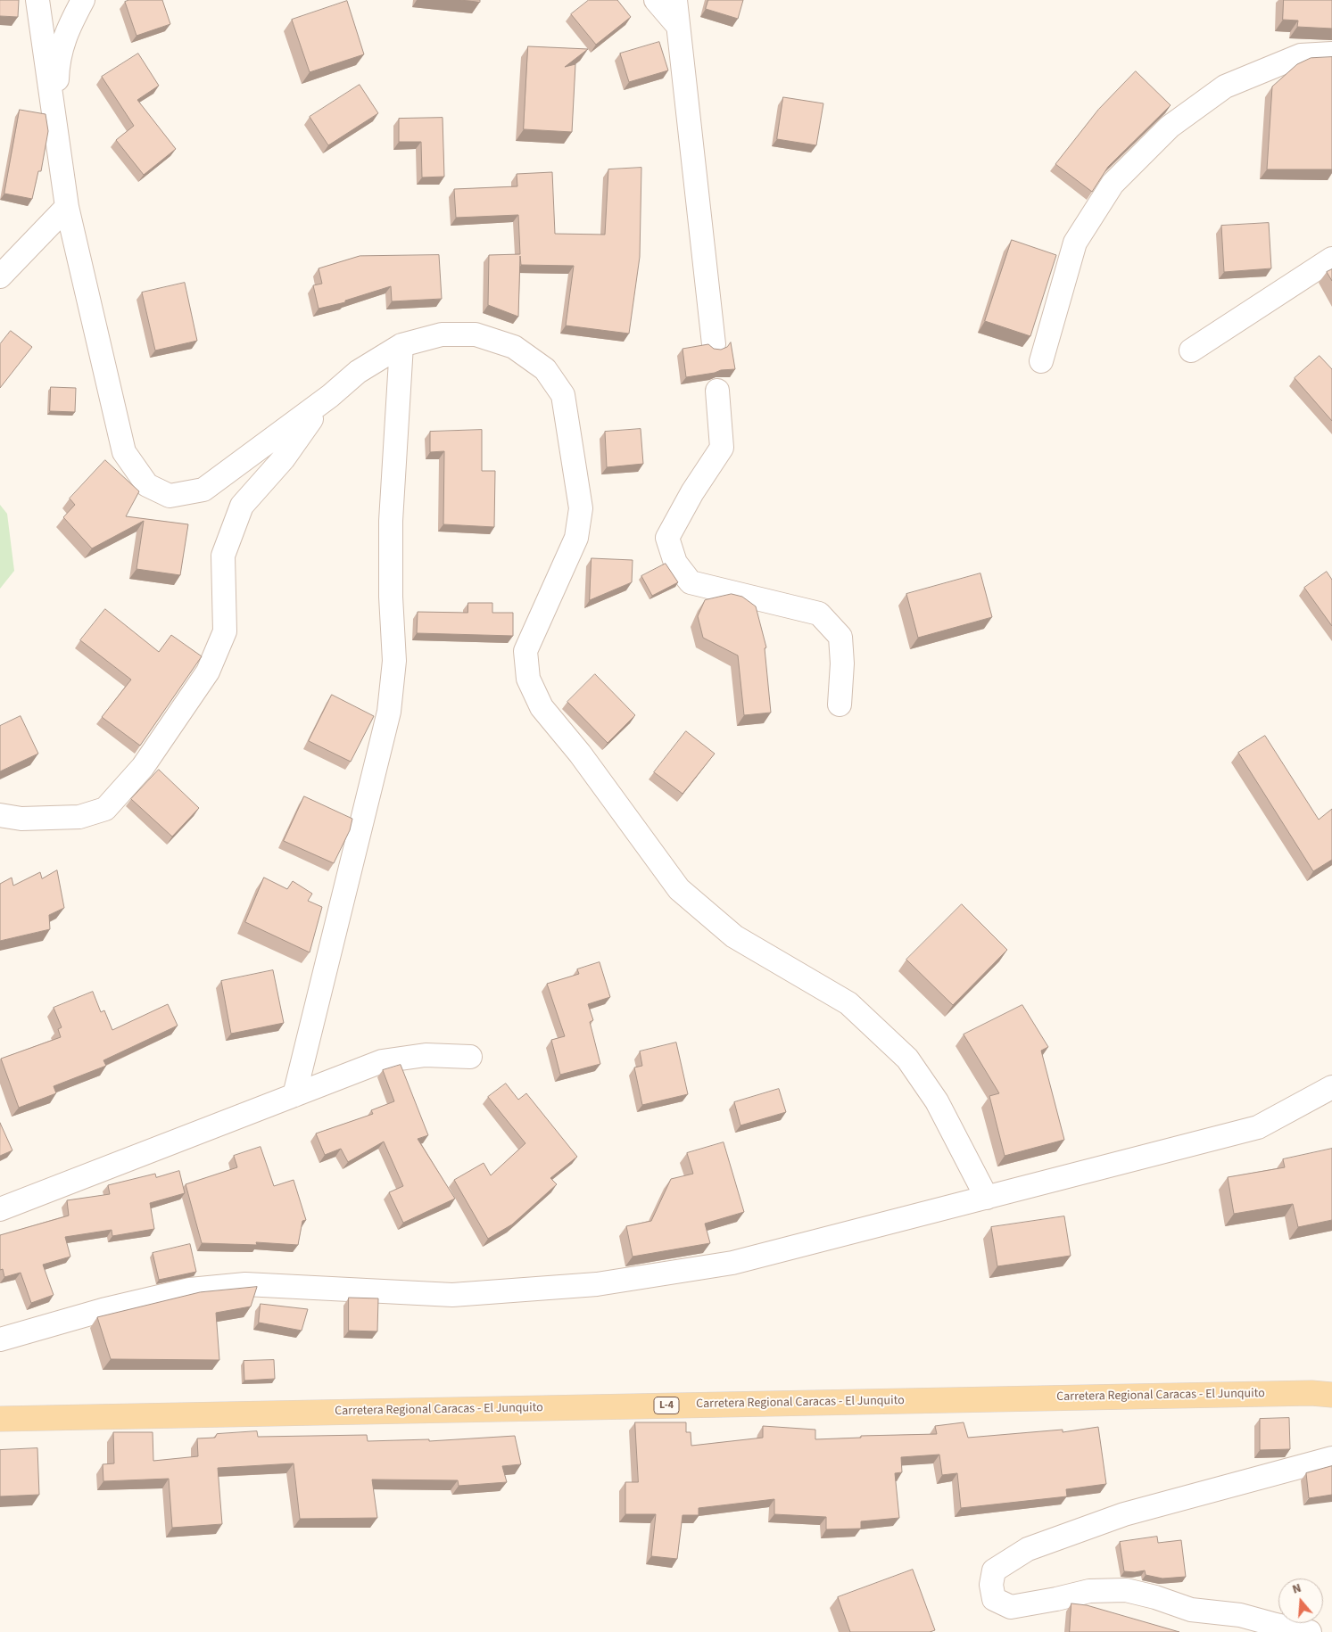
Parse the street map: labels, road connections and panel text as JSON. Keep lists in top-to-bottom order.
{
  "streets": {
    "main road": ["Carretera Regional Caracas - El Junquito", "L-4"]
  },
  "north": "top"
}
